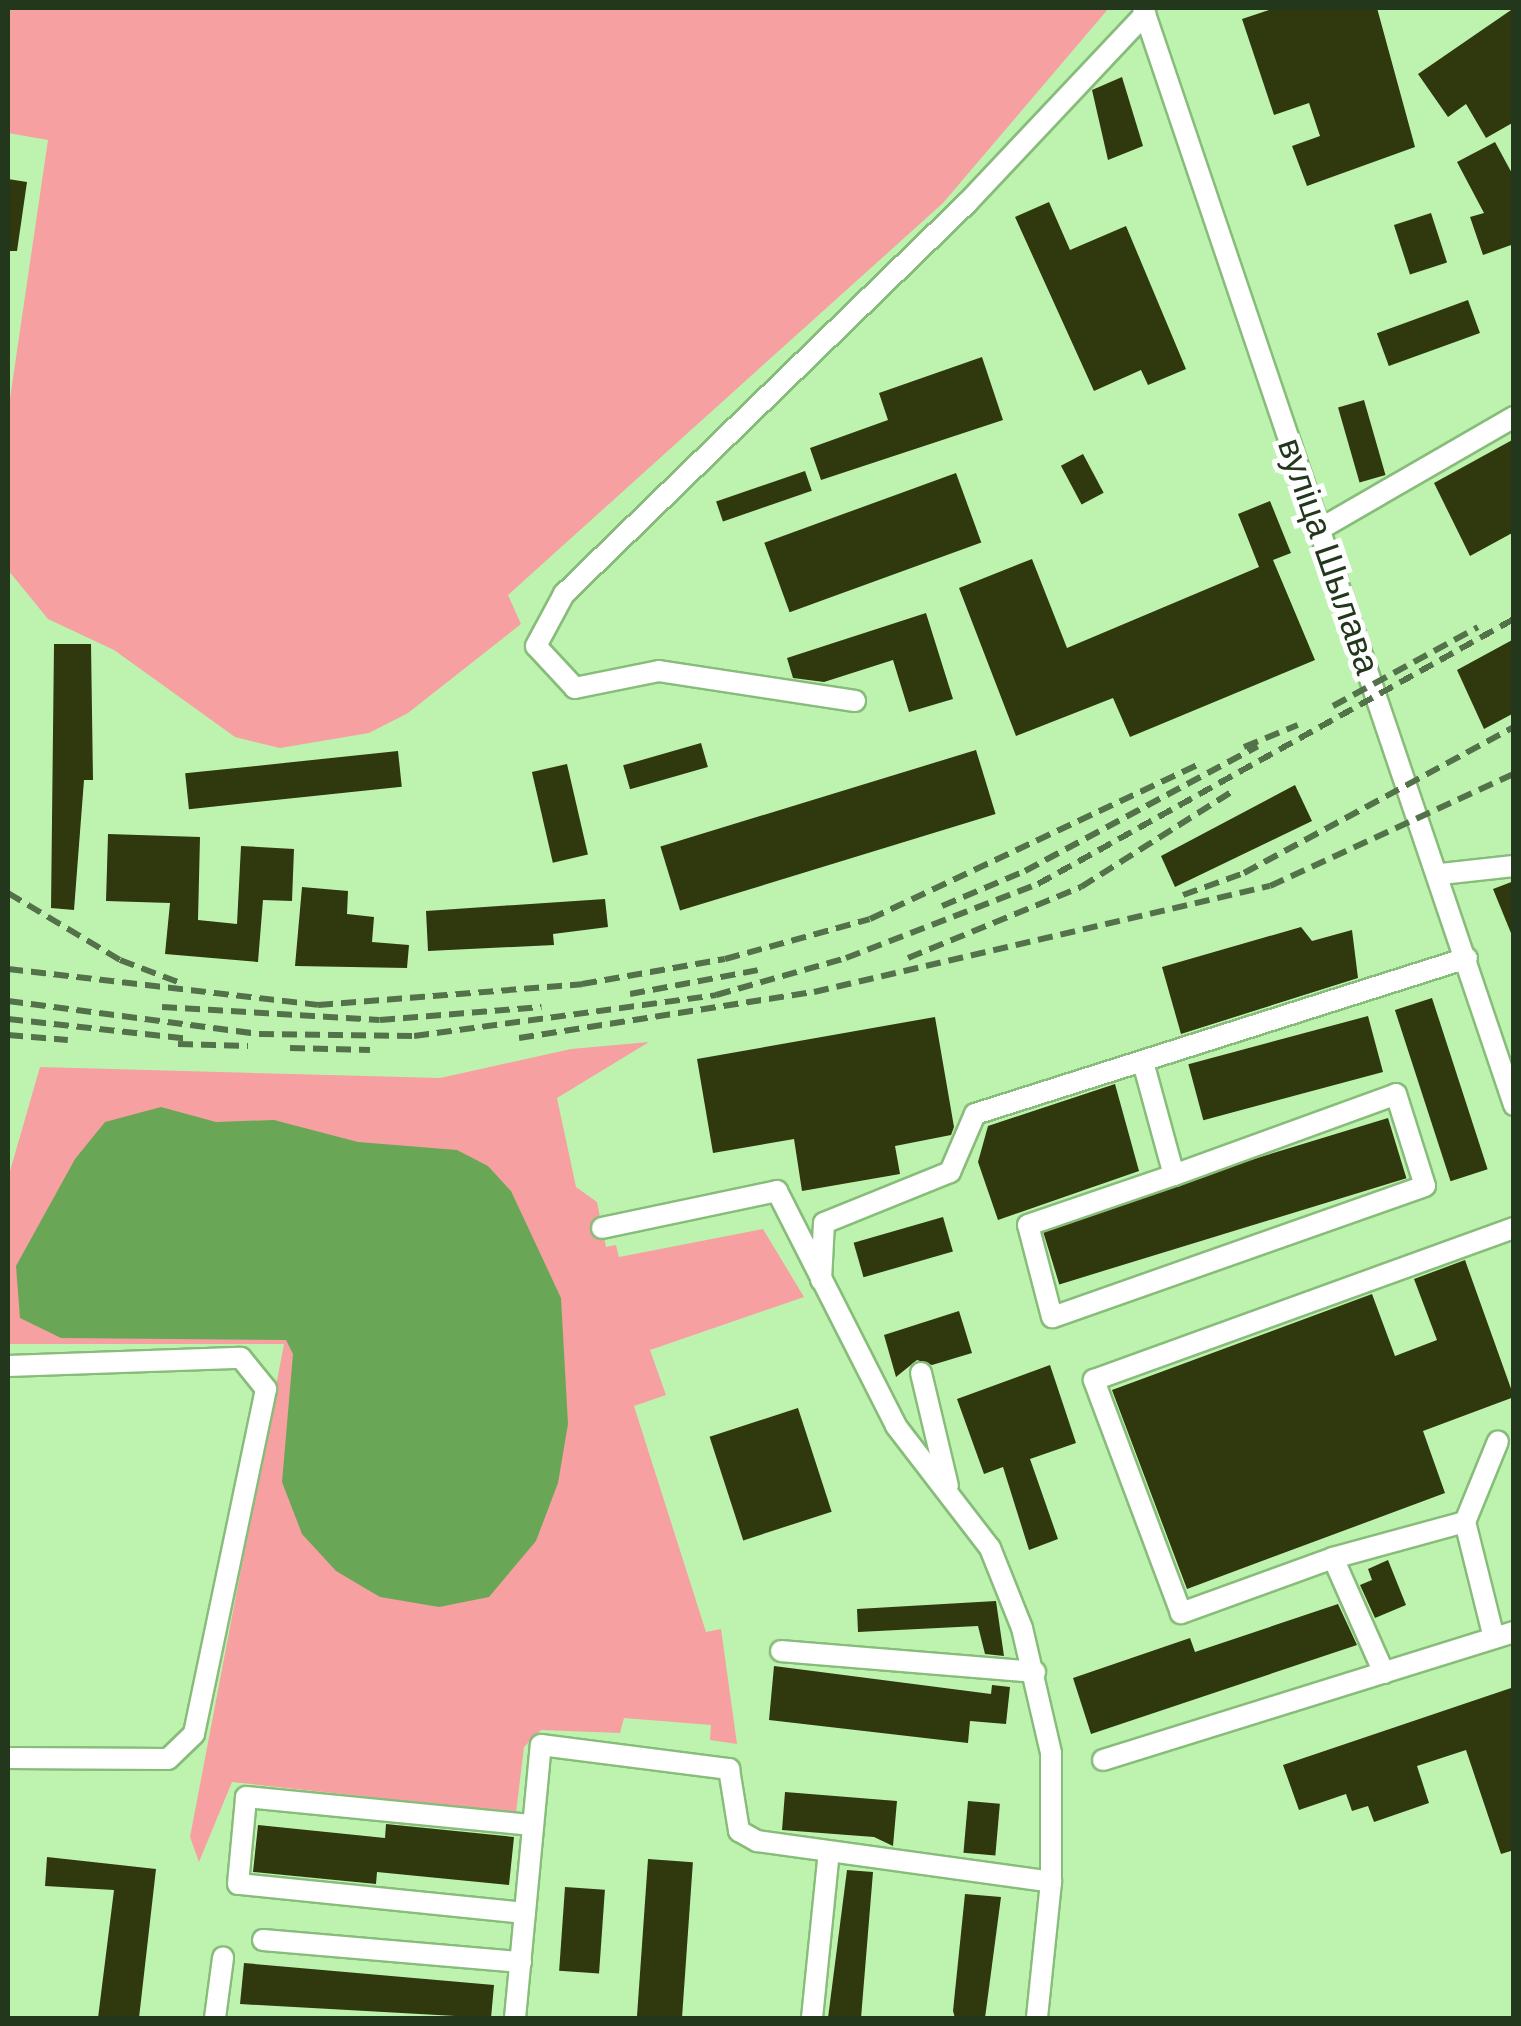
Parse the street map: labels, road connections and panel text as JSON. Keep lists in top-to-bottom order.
{
  "streets": {
    "street": ["вуліца Шылава"]
  }
}
